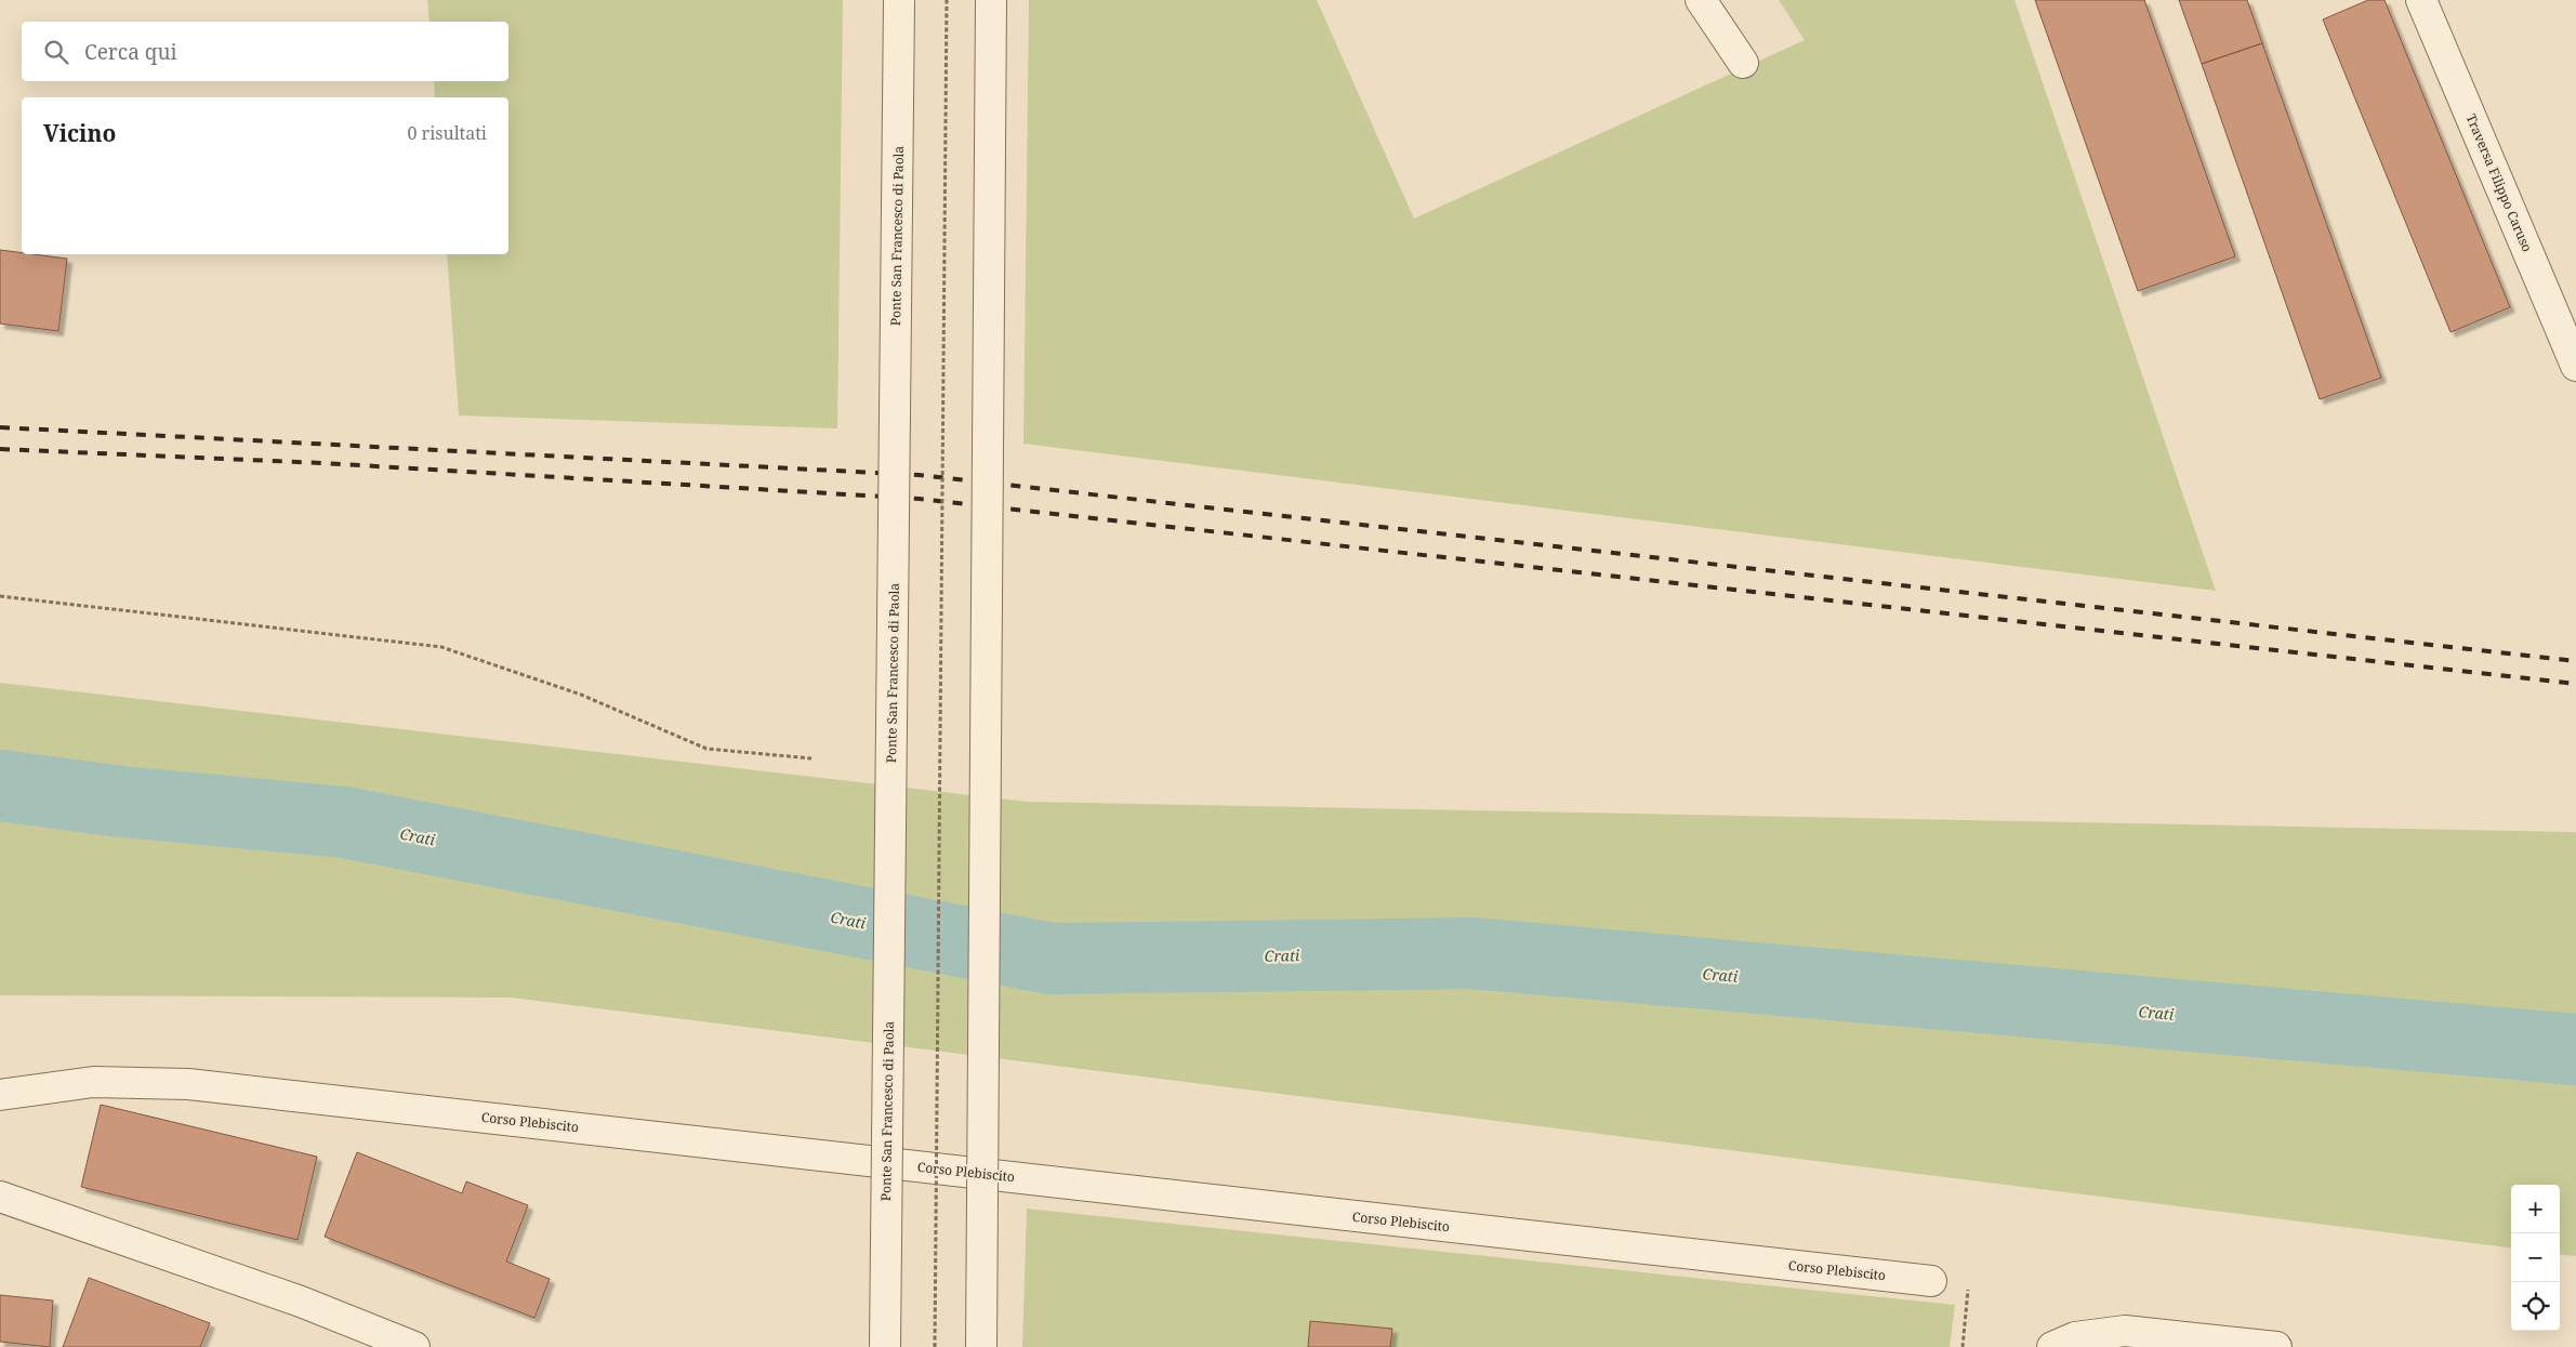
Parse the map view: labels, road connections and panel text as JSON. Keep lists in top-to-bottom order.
{
  "streets": {
    "street": ["Traversa Filippo Caruso", "Ponte San Francesco di Paola", "Corso Plebiscito"]
  },
  "water": ["Crati"],
  "page": {
    "search": "Cerca qui",
    "heading": ["Vicino", "0 risultati"],
    "map_buttons": ["+", "−"]
  }
}
